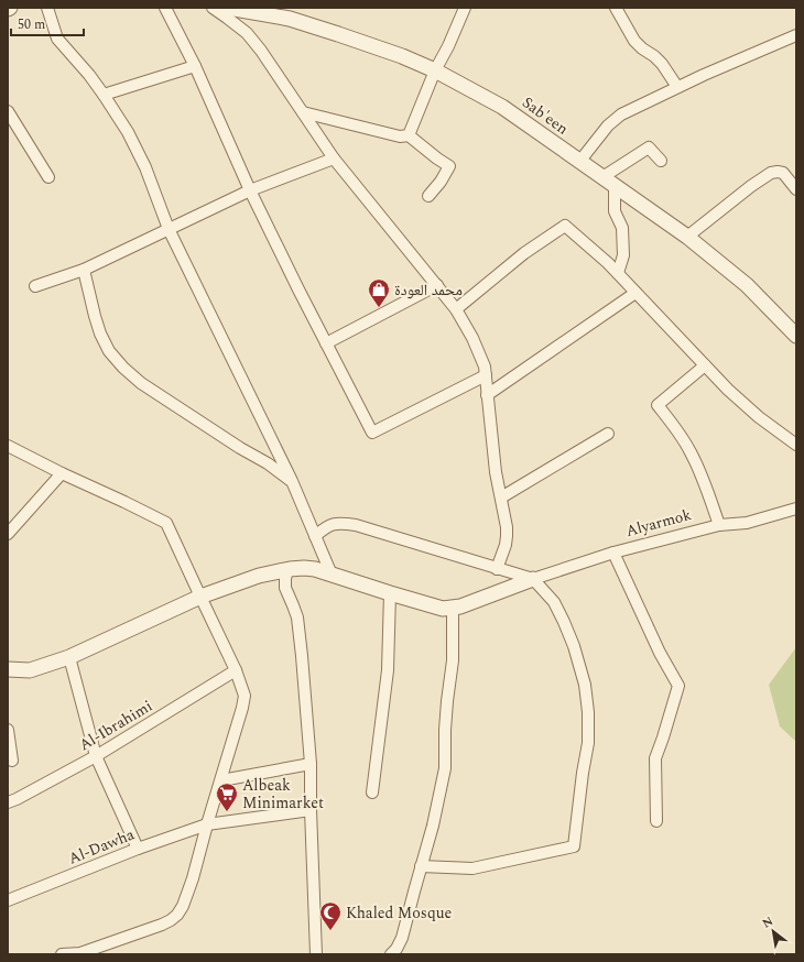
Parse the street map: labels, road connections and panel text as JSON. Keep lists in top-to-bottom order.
{
  "streets": {
    "street": [
      "Sab'een",
      "Alyarmok",
      "Al-Ibrahimi",
      "Al-Dawha"
    ]
  },
  "places": {
    "shop": ["محمد العودة"],
    "supermarket": ["Albeak Minimarket"],
    "mosque": ["Khaled Mosque"]
  },
  "scale_bar": "50 m",
  "north": "top left"
}
